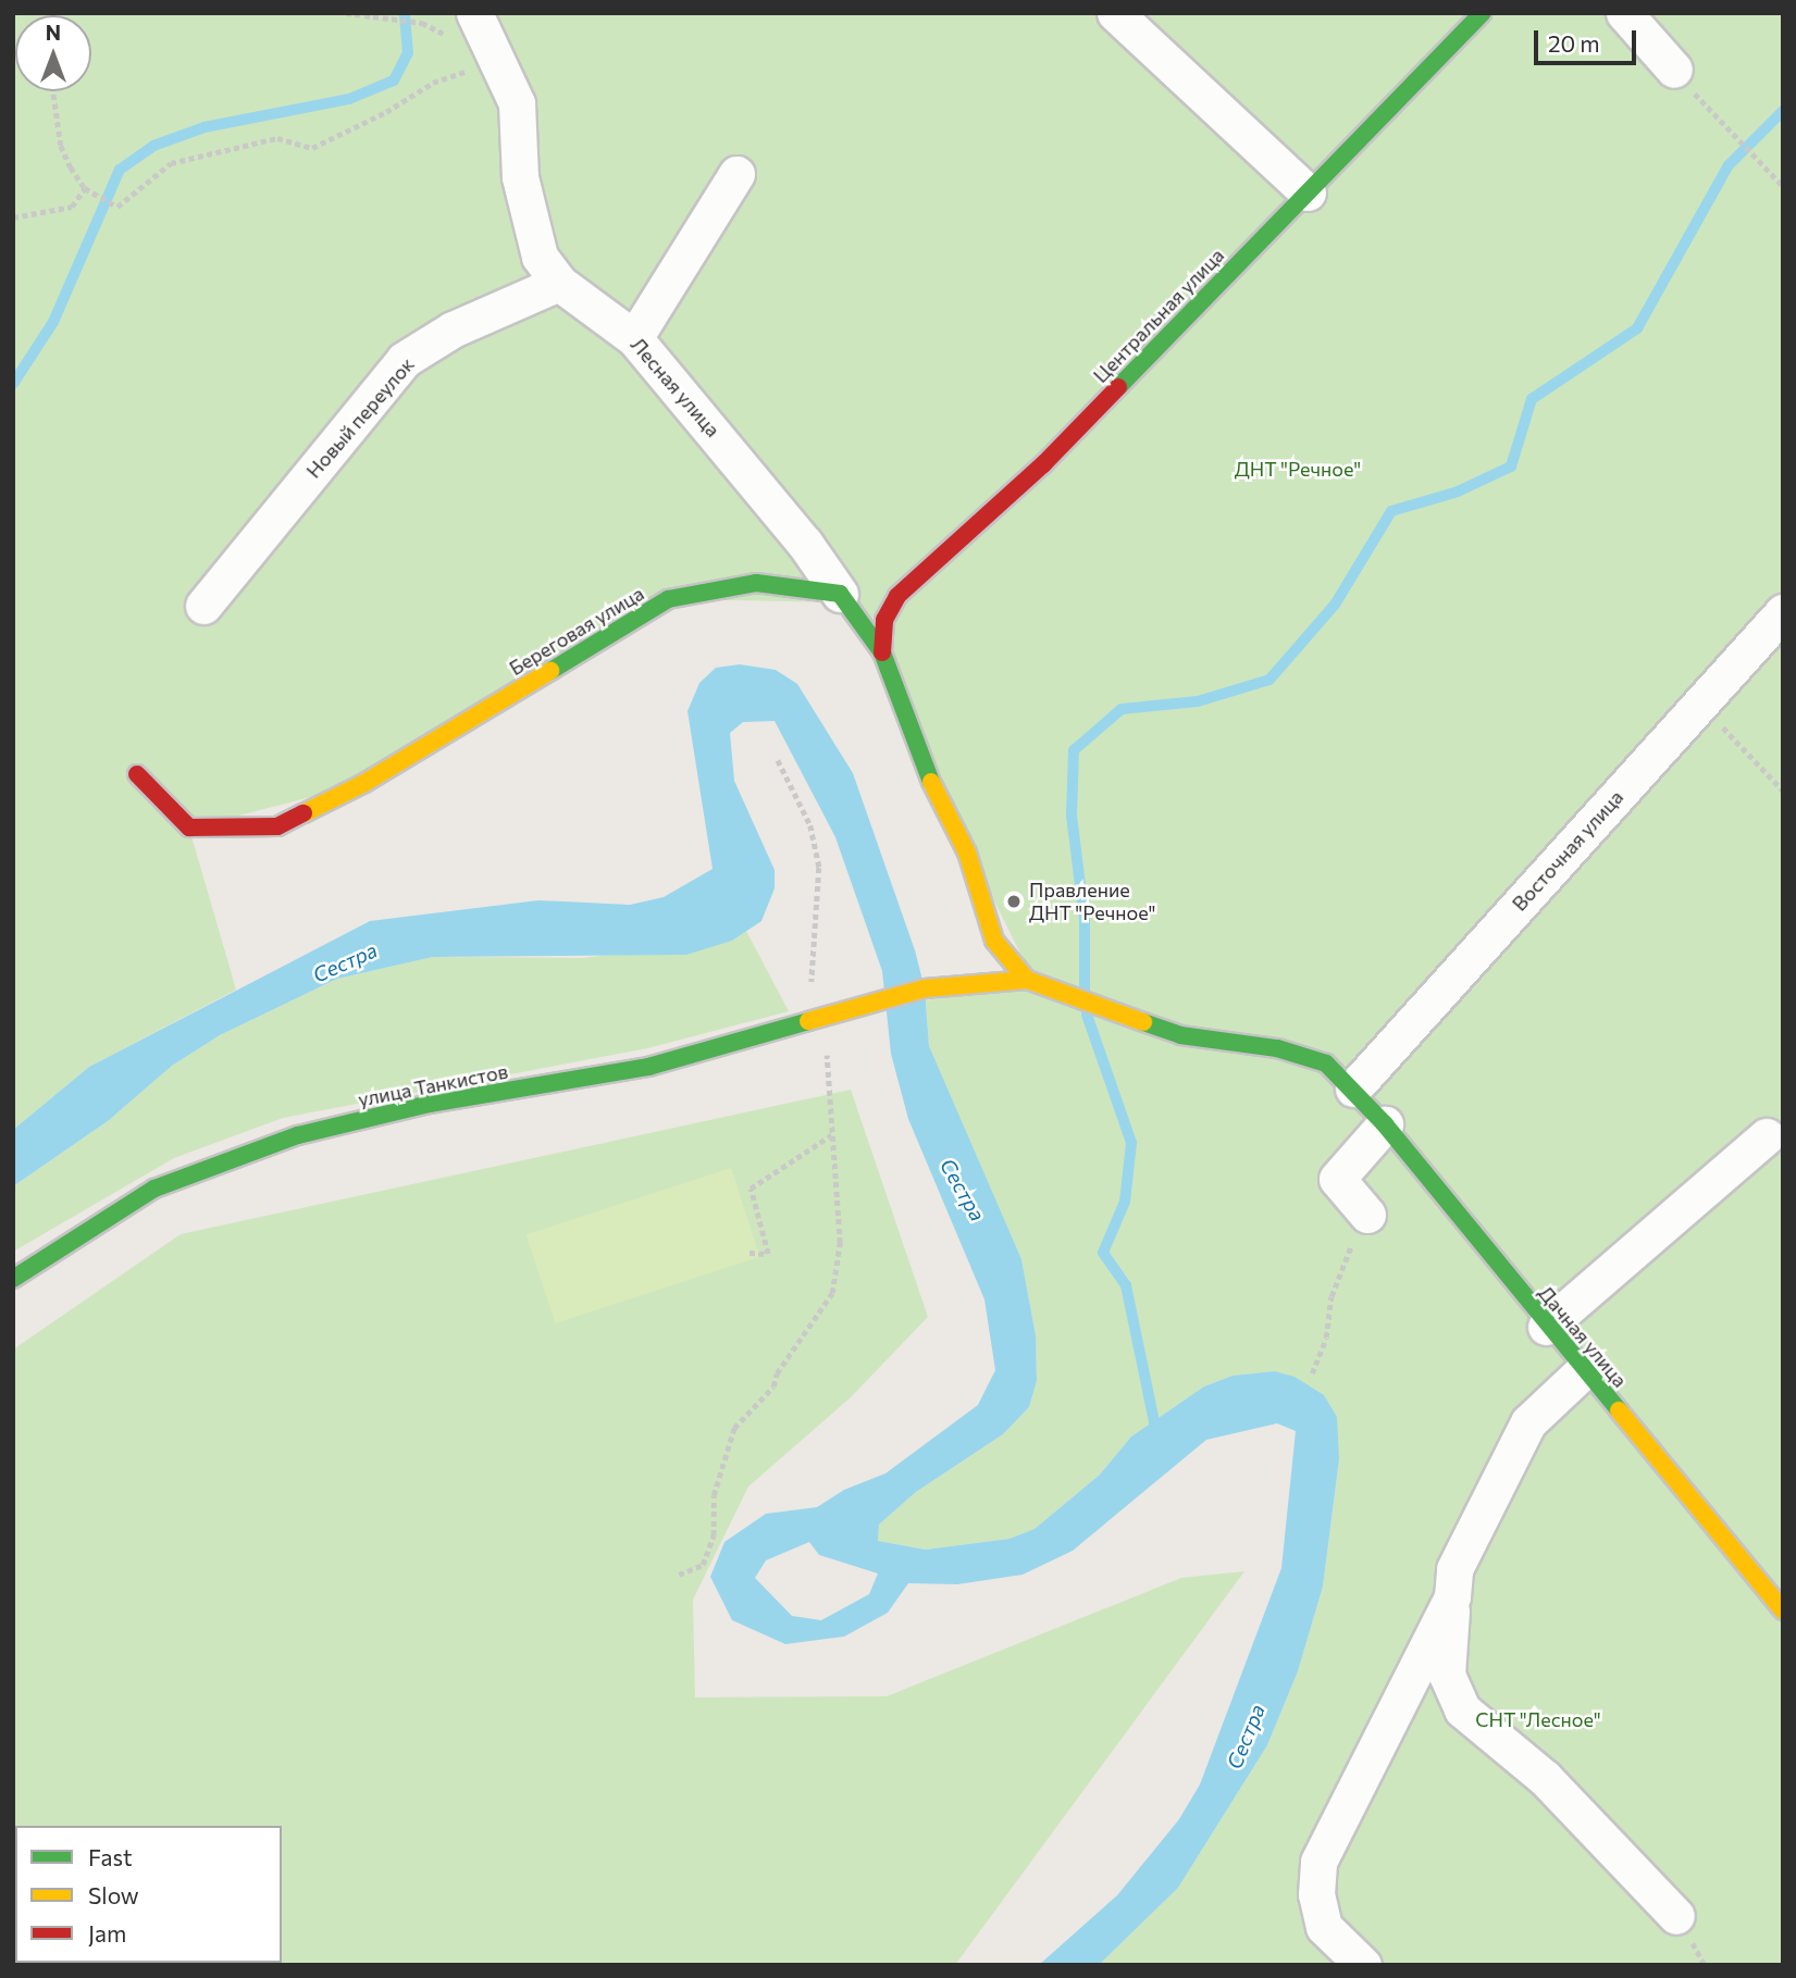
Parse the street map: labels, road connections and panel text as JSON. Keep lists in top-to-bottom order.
{
  "streets": {
    "street": [
      "Центральная улица",
      "Лесная улица",
      "Новый переулок",
      "Береговая улица",
      "Восточная улица",
      "улица Танкистов",
      "Дачная улица"
    ]
  },
  "crossings": [
    ["Лесная улица", "Новый переулок"],
    ["Лесная улица", "Береговая улица"],
    ["Восточная улица", "Дачная улица"],
    ["улица Танкистов", "Дачная улица"]
  ],
  "water": ["Сестра"],
  "parks": ["ДНТ \"Речное\"", "СНТ \"Лесное\""],
  "places": ["Правление ДНТ \"Речное\""],
  "legend": ["Fast", "Slow", "Jam"],
  "scale_bar": "20 m",
  "north": "top"
}
